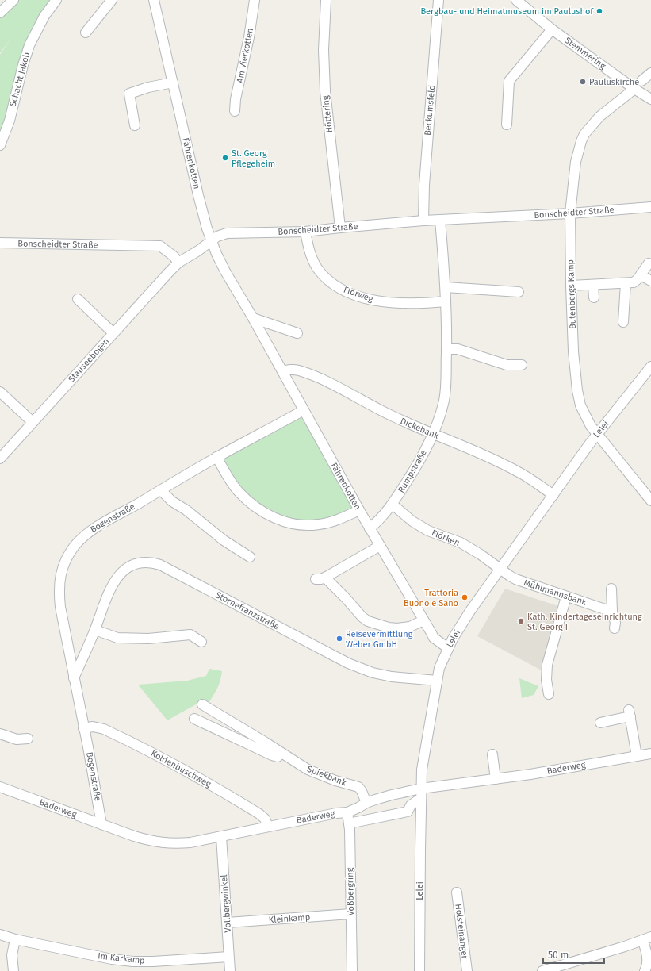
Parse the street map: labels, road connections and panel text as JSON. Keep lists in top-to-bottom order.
{
  "streets": {
    "street": [
      "Stemmering",
      "Am Vierkotten",
      "Schacht Jakob",
      "Beckumsfeld",
      "Höttering",
      "Fährenkotten",
      "Bonscheidter Straße",
      "Florweg",
      "Butenbergs Kamp",
      "Stauseebogen",
      "Dickebank",
      "Lelei",
      "Rumpstraße",
      "Bogenstraße",
      "Flörken",
      "Mühlmannsbank",
      "Stornefranzstraße",
      "Baderweg",
      "Koldenbuschweg",
      "Spiekbank",
      "Voßbergring",
      "Vollbergwinkel",
      "Kleinkamp",
      "Holsteinanger",
      "Im Karkamp"
    ]
  },
  "crossings": [
    ["Stemmering", "Butenbergs Kamp"],
    ["Beckumsfeld", "Bonscheidter Straße"],
    ["Höttering", "Bonscheidter Straße"],
    ["Fährenkotten", "Bonscheidter Straße"],
    ["Fährenkotten", "Dickebank"],
    ["Fährenkotten", "Lelei"],
    ["Fährenkotten", "Rumpstraße"],
    ["Fährenkotten", "Bogenstraße"],
    ["Bonscheidter Straße", "Florweg"],
    ["Bonscheidter Straße", "Butenbergs Kamp"],
    ["Bonscheidter Straße", "Stauseebogen"],
    ["Bonscheidter Straße", "Rumpstraße"],
    ["Florweg", "Rumpstraße"],
    ["Butenbergs Kamp", "Lelei"],
    ["Dickebank", "Lelei"],
    ["Dickebank", "Rumpstraße"],
    ["Lelei", "Flörken"],
    ["Lelei", "Mühlmannsbank"],
    ["Lelei", "Stornefranzstraße"],
    ["Lelei", "Baderweg"],
    ["Rumpstraße", "Flörken"],
    ["Bogenstraße", "Stornefranzstraße"],
    ["Bogenstraße", "Baderweg"],
    ["Bogenstraße", "Koldenbuschweg"],
    ["Flörken", "Mühlmannsbank"],
    ["Baderweg", "Koldenbuschweg"],
    ["Baderweg", "Spiekbank"],
    ["Baderweg", "Voßbergring"],
    ["Baderweg", "Vollbergwinkel"],
    ["Voßbergring", "Kleinkamp"],
    ["Vollbergwinkel", "Kleinkamp"],
    ["Vollbergwinkel", "Im Karkamp"]
  ],
  "places": [
    "Bergbau- und Heimatmuseum im Paulushof",
    "Pauluskirche",
    "St. Georg Pflegeheim",
    "Trattoria Buono e Sano",
    "Kath. Kindertageseinrichtung St. Georg I",
    "Reisevermittlung Weber GmbH"
  ],
  "scale_bar": "50 m"
}
